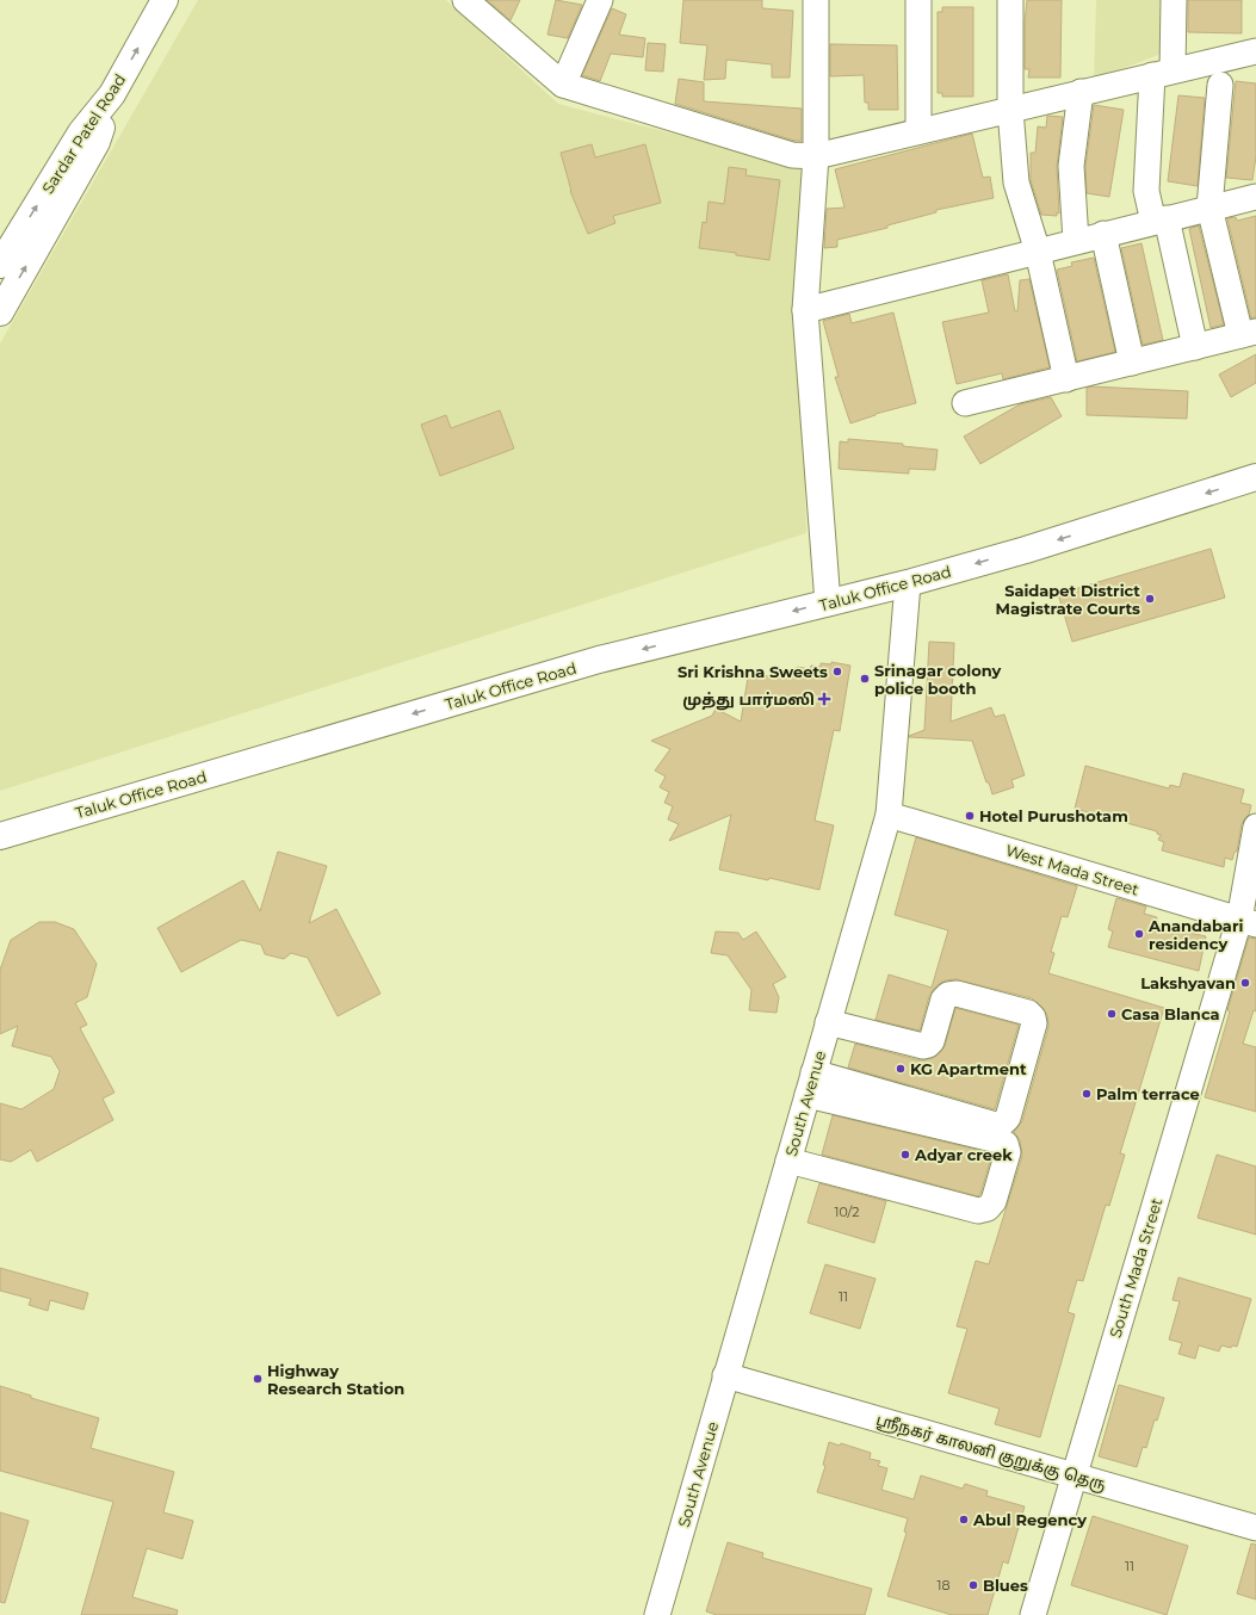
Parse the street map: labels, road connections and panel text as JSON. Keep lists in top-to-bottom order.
{
  "streets": {
    "main road": ["Sardar Patel Road", "Taluk Office Road"],
    "street": [
      "West Mada Street",
      "South Avenue",
      "South Mada Street",
      "ஸ்ரீநகர் காலனி குறுக்கு தெரு"
    ]
  },
  "crossings": [
    ["Taluk Office Road", "South Avenue"],
    ["West Mada Street", "South Avenue"],
    ["West Mada Street", "South Mada Street"],
    ["South Avenue", "ஸ்ரீநகர் காலனி குறுக்கு தெரு"],
    ["South Mada Street", "ஸ்ரீநகர் காலனி குறுக்கு தெரு"]
  ],
  "one_way": ["Taluk Office Road"],
  "places": {
    "other": [
      "Saidapet District Magistrate Courts",
      "Sri Krishna Sweets",
      "Srinagar colony police booth",
      "Hotel Purushotam",
      "Anandabari residency",
      "Lakshyavan",
      "Casa Blanca",
      "KG Apartment",
      "Palm terrace",
      "Adyar creek",
      "Highway Research Station",
      "Abul Regency",
      "Blues"
    ],
    "health": ["முத்து பார்மஸி"]
  },
  "house_numbers": [
    "10/2",
    "11",
    "11",
    "18"
  ]
}
